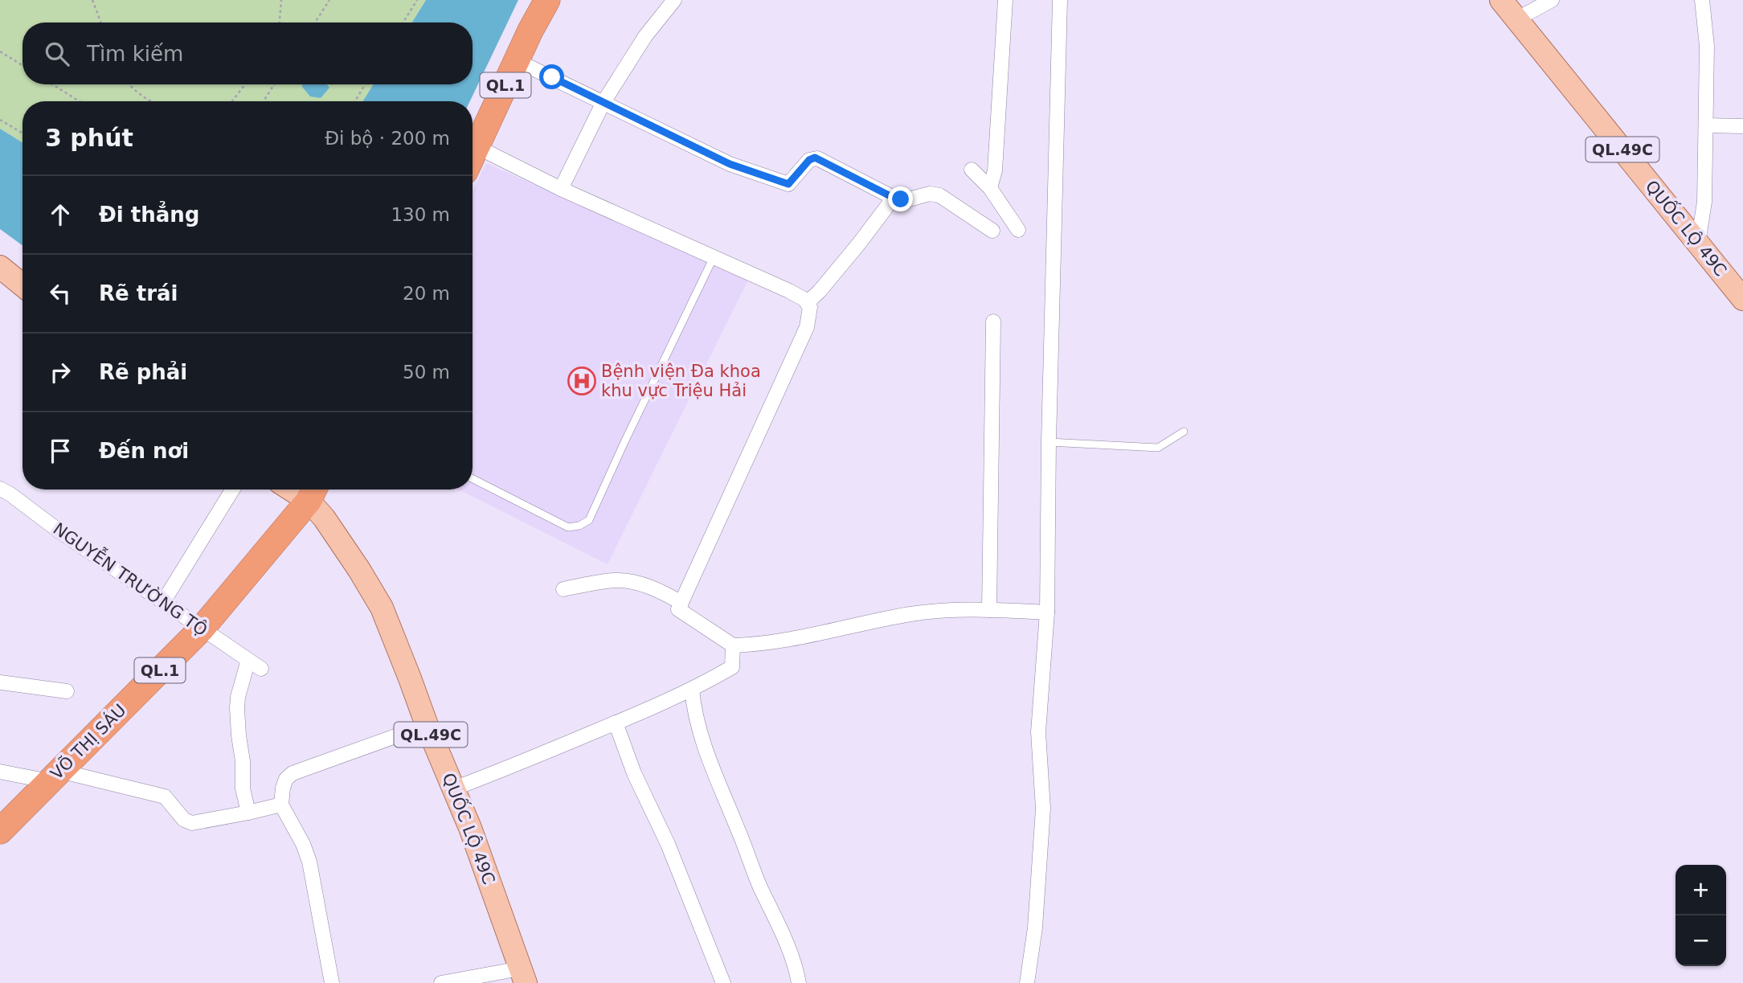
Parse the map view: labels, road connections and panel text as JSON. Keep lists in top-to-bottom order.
{
  "streets": {
    "highway": ["QL.1", "VÕ THỊ SÁU"],
    "main road": ["QL.49C", "QUỐC LỘ 49C"],
    "street": ["NGUYỄN TRƯỜNG TỘ"]
  },
  "crossings": [
    ["QUỐC LỘ 49C", "VÕ THỊ SÁU"],
    ["NGUYỄN TRƯỜNG TỘ", "VÕ THỊ SÁU"]
  ],
  "places": {
    "hospital": ["Bệnh viện Đa khoa khu vực Triệu Hải"]
  },
  "page": {
    "search": "Tìm kiếm",
    "heading": ["3 phút", "Đi bộ · 200 m"],
    "list": [
      ["Đi thẳng", "130 m"],
      ["Rẽ trái", "20 m"],
      ["Rẽ phải", "50 m"],
      "Đến nơi"
    ],
    "map_buttons": ["+", "−"]
  }
}
